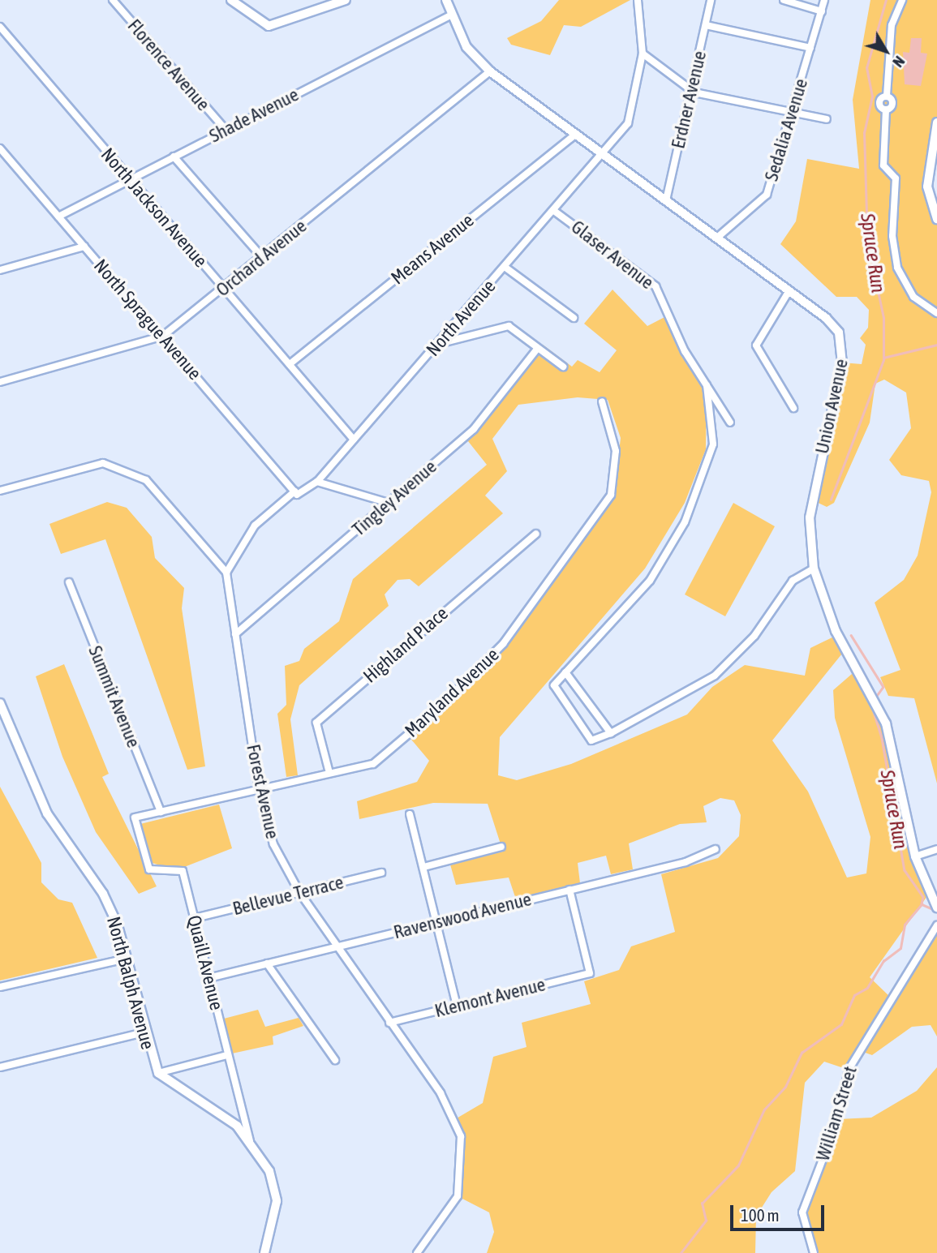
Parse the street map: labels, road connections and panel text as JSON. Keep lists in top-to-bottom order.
{
  "streets": {
    "street": [
      "Florence Avenue",
      "Erdner Avenue",
      "Shade Avenue",
      "Sedalia Avenue",
      "North Jackson Avenue",
      "Means Avenue",
      "Glaser Avenue",
      "Orchard Avenue",
      "North Avenue",
      "North Sprague Avenue",
      "Union Avenue",
      "Tingley Avenue",
      "Highland Place",
      "Maryland Avenue",
      "Summit Avenue",
      "Forest Avenue",
      "Bellevue Terrace",
      "Ravenswood Avenue",
      "Quaill Avenue",
      "North Balph Avenue",
      "Klemont Avenue",
      "William Street"
    ]
  },
  "crossings": [
    ["Florence Avenue", "Shade Avenue"],
    ["Erdner Avenue", "Union Avenue"],
    ["Shade Avenue", "North Jackson Avenue"],
    ["Shade Avenue", "North Sprague Avenue"],
    ["Shade Avenue", "Union Avenue"],
    ["Sedalia Avenue", "Union Avenue"],
    ["North Jackson Avenue", "Means Avenue"],
    ["North Jackson Avenue", "Orchard Avenue"],
    ["North Jackson Avenue", "North Avenue"],
    ["Means Avenue", "Union Avenue"],
    ["Glaser Avenue", "North Avenue"],
    ["Orchard Avenue", "North Sprague Avenue"],
    ["Orchard Avenue", "Union Avenue"],
    ["North Avenue", "Union Avenue"],
    ["Tingley Avenue", "Forest Avenue"],
    ["Highland Place", "Maryland Avenue"],
    ["Maryland Avenue", "Summit Avenue"],
    ["Maryland Avenue", "Forest Avenue"],
    ["Maryland Avenue", "Quaill Avenue"],
    ["Forest Avenue", "Bellevue Terrace"],
    ["Forest Avenue", "Ravenswood Avenue"],
    ["Forest Avenue", "Klemont Avenue"],
    ["Bellevue Terrace", "Quaill Avenue"],
    ["Ravenswood Avenue", "Quaill Avenue"],
    ["Ravenswood Avenue", "Klemont Avenue"],
    ["Quaill Avenue", "North Balph Avenue"]
  ],
  "water": ["Spruce Run"],
  "scale_bar": "100 m",
  "north": "bottom right"
}
